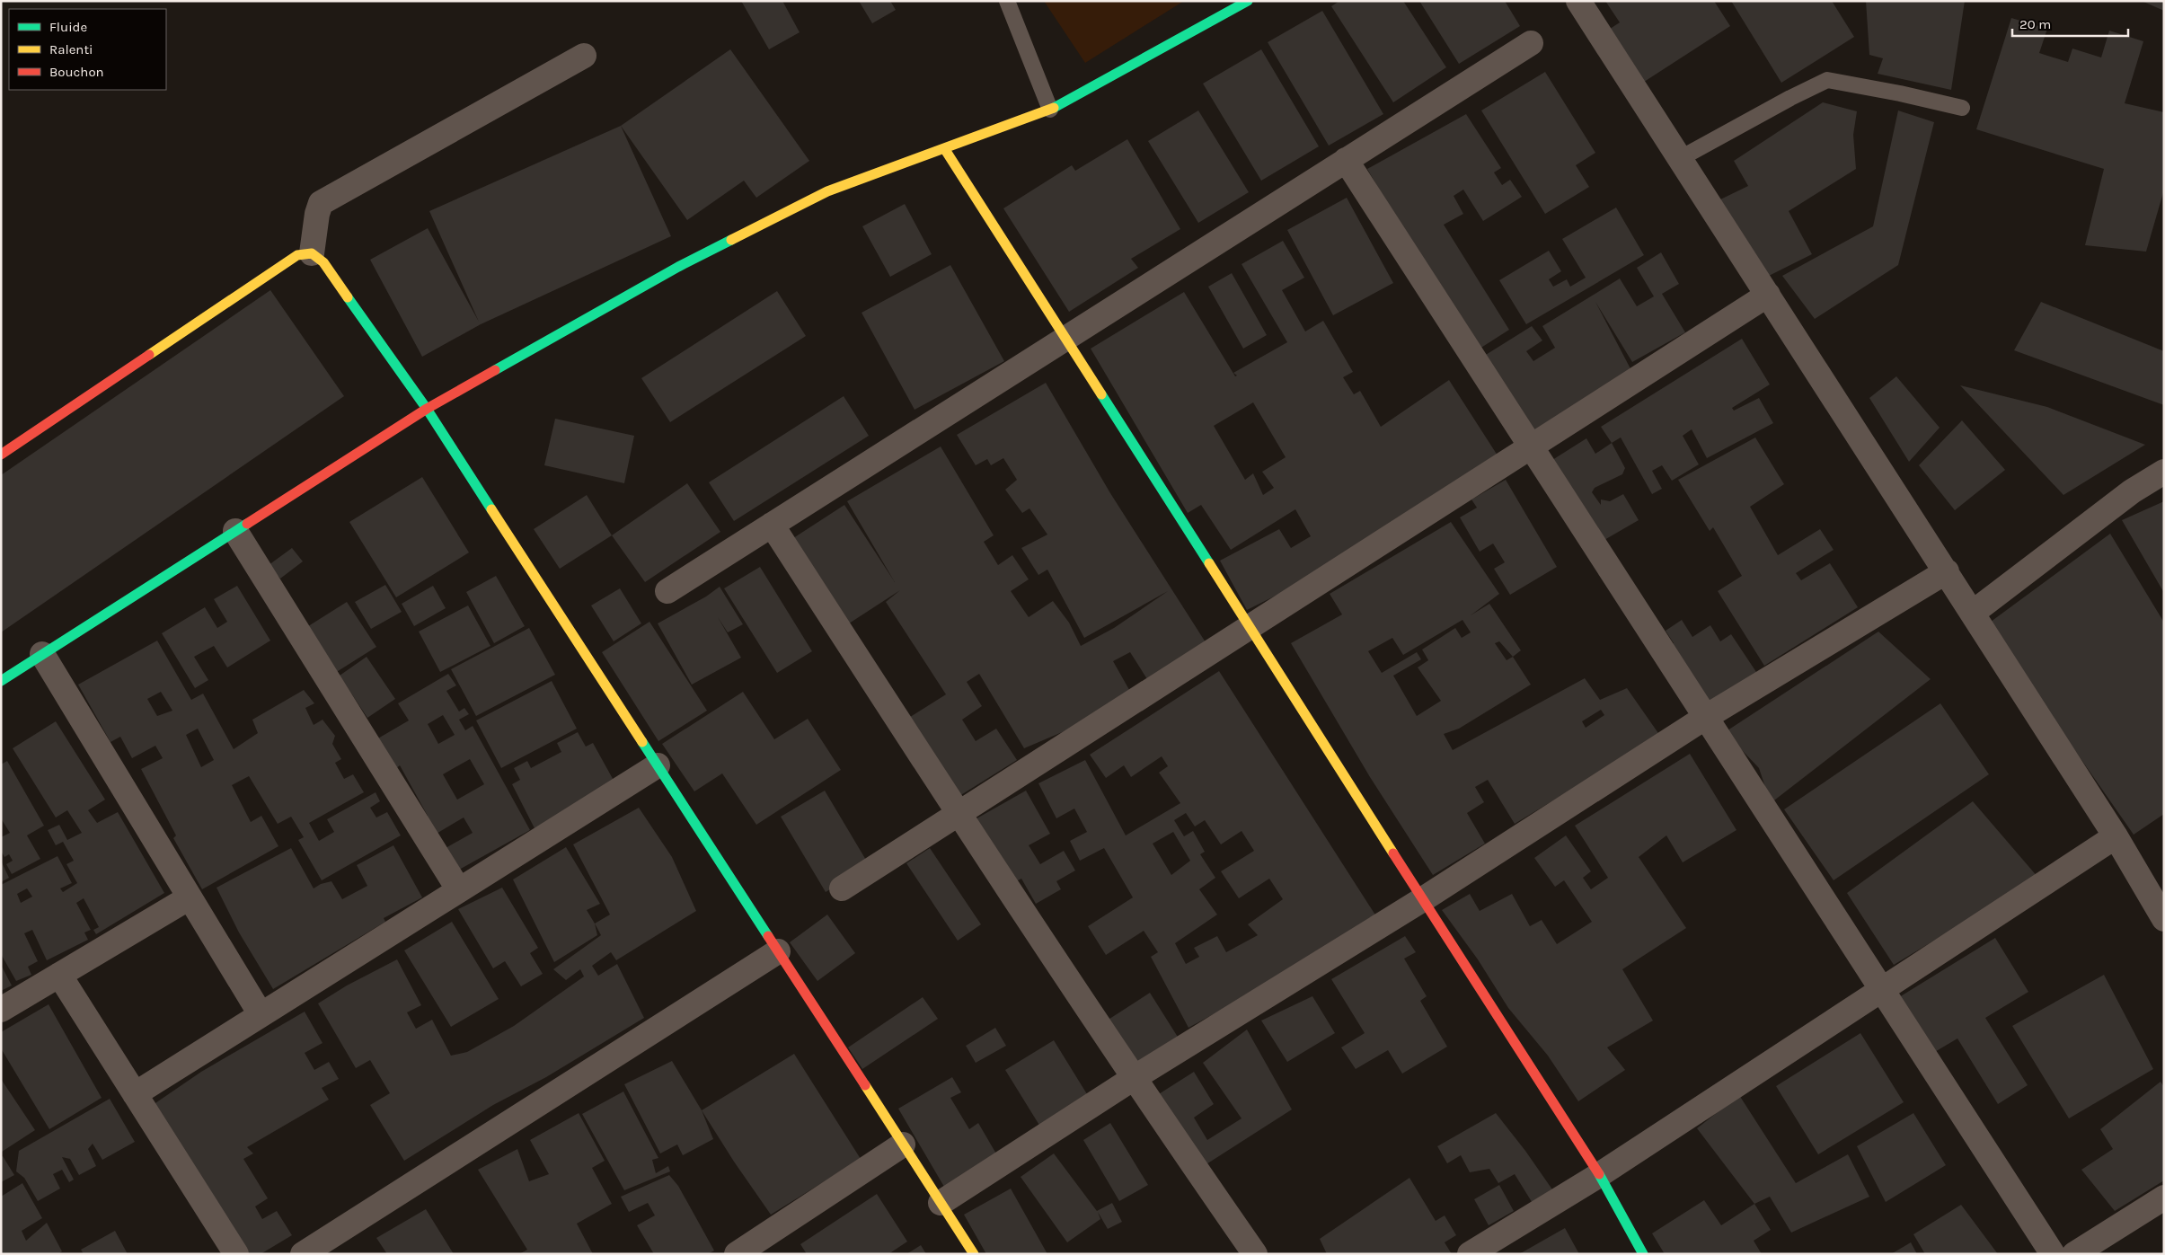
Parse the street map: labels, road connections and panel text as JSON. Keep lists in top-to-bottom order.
{
  "legend": ["Fluide", "Ralenti", "Bouchon"],
  "scale_bar": "20 m"
}
